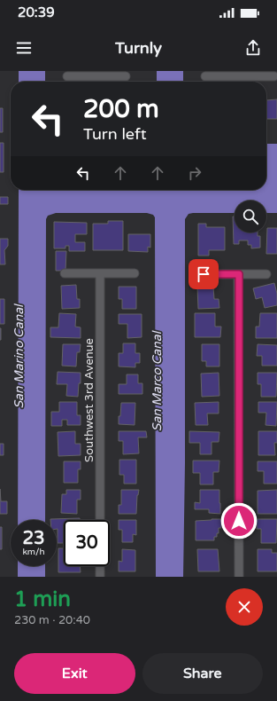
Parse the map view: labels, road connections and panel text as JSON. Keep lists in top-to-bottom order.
{
  "streets": {
    "street": ["Southwest 3rd Avenue"]
  },
  "water": ["San Marino Canal", "San Marco Canal"],
  "page": {
    "status": "20:39",
    "header": "Turnly",
    "turn": ["200 m", "Turn left"],
    "speed": "23 km/h",
    "limit": "30",
    "heading": ["1 min", "230 m · 20:40"],
    "buttons": ["Exit", "Share"]
  }
}
